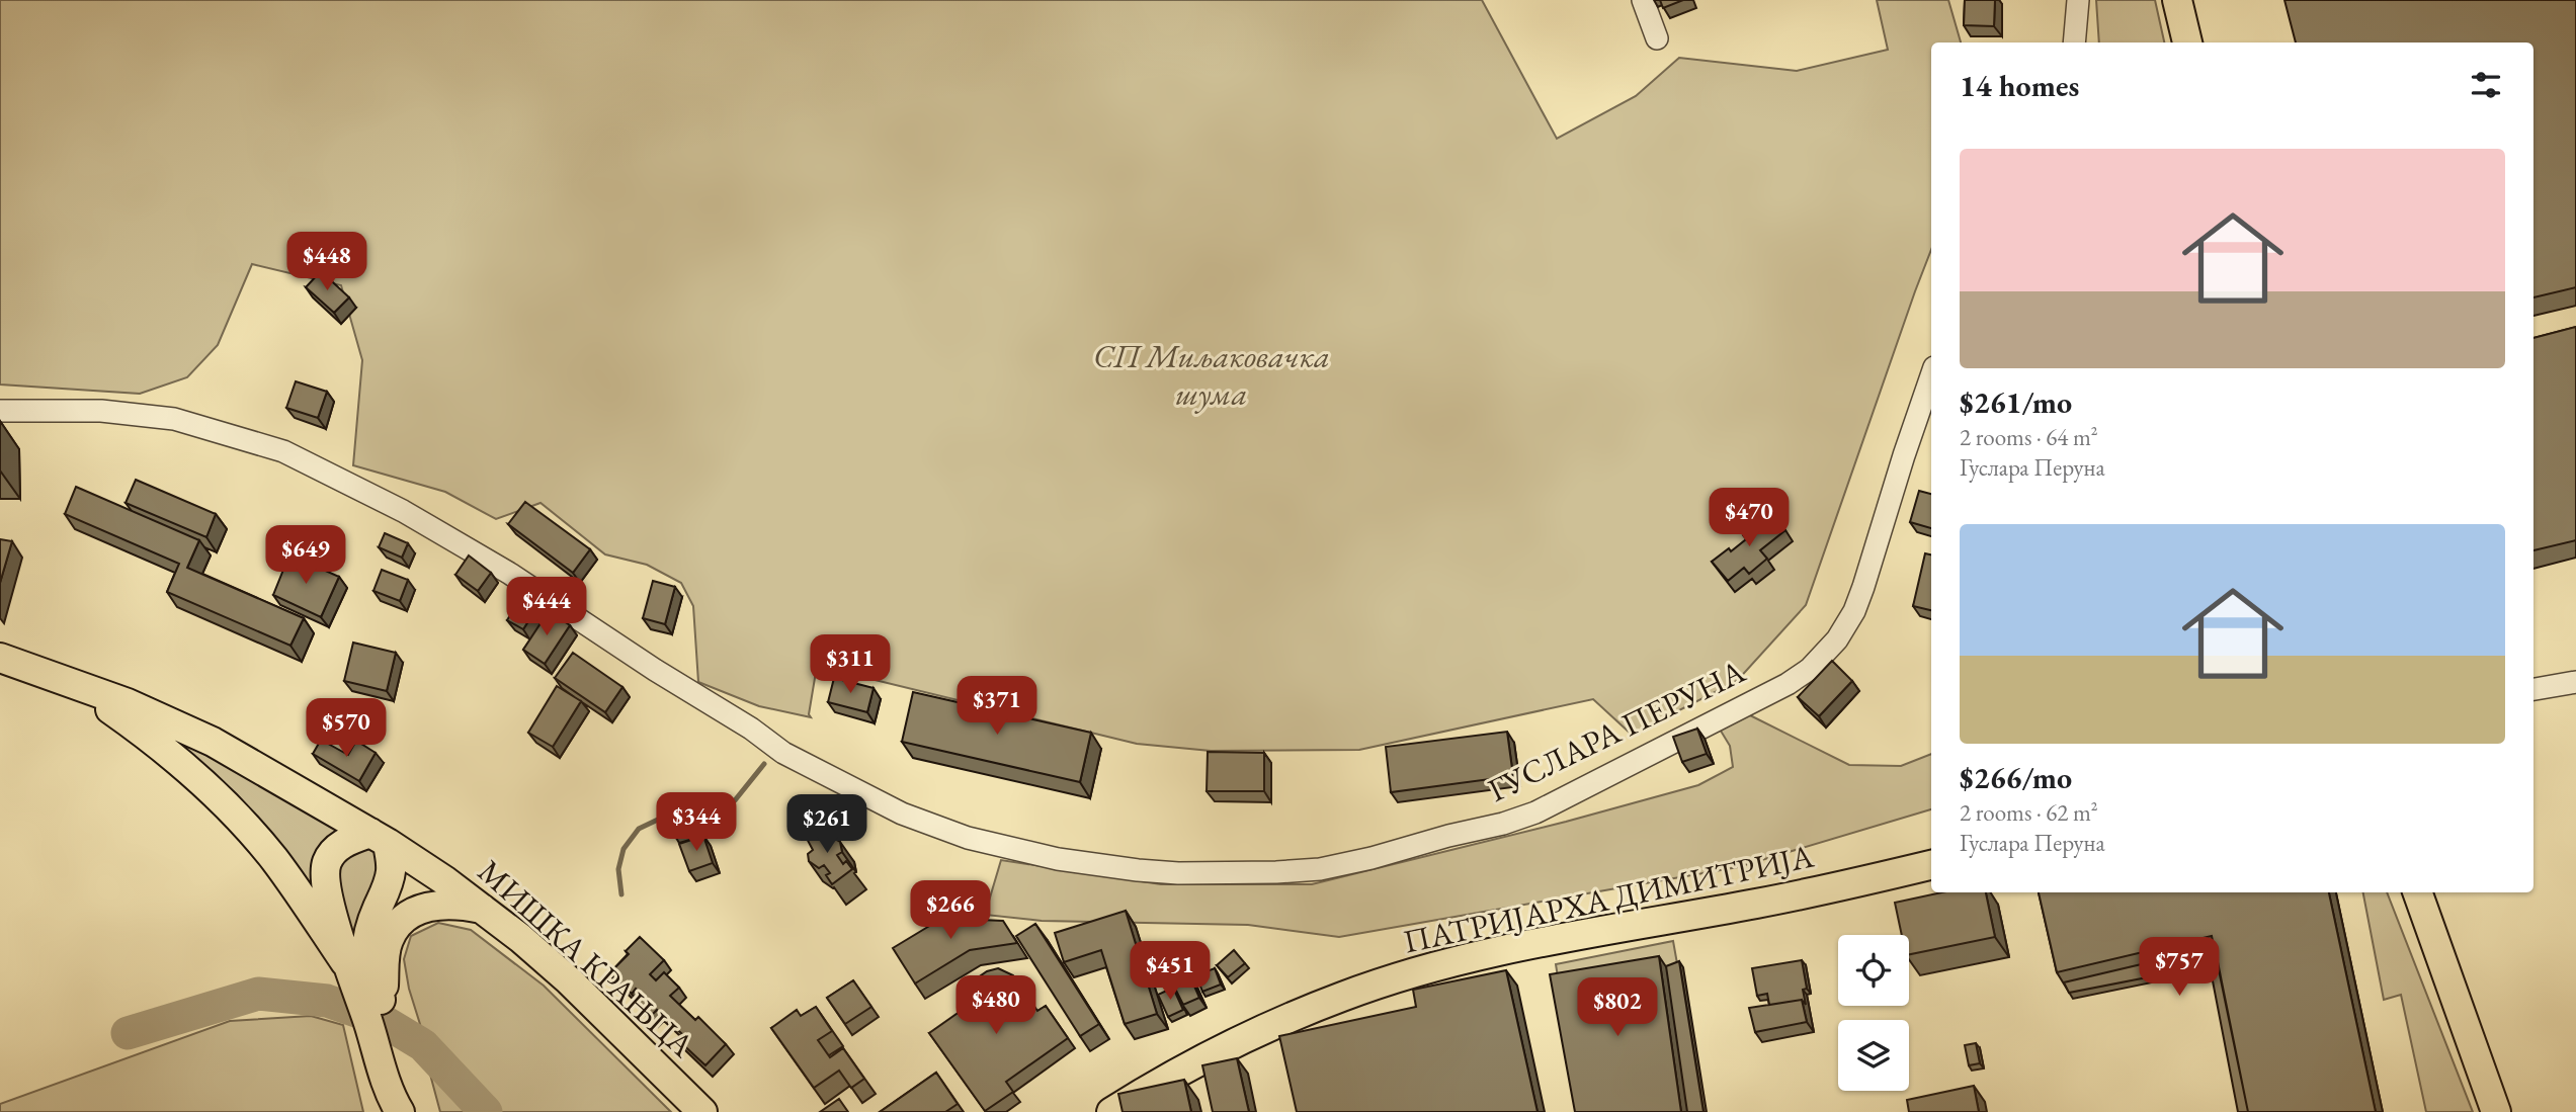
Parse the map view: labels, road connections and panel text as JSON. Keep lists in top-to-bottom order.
{
  "streets": {
    "main road": ["ПАТРИЈАРХА ДИМИТРИЈА", "МИШКА КРАЊЦА"],
    "street": ["ГУСЛАРА ПЕРУНА"]
  },
  "parks": ["СП Миљаковачка шума"],
  "page": {
    "heading": "14 homes",
    "list": [
      {
        "name": "$261/mo",
        "note": "2 rooms · 64 m² · Гуслара Перуна"
      },
      {
        "name": "$266/mo",
        "note": "2 rooms · 62 m² · Гуслара Перуна"
      }
    ],
    "price": [
      "$448",
      "$470",
      "$649",
      "$444",
      "$311",
      "$371",
      "$570",
      "$344",
      "$261",
      "$266",
      "$757",
      "$451",
      "$480",
      "$802"
    ]
  }
}
